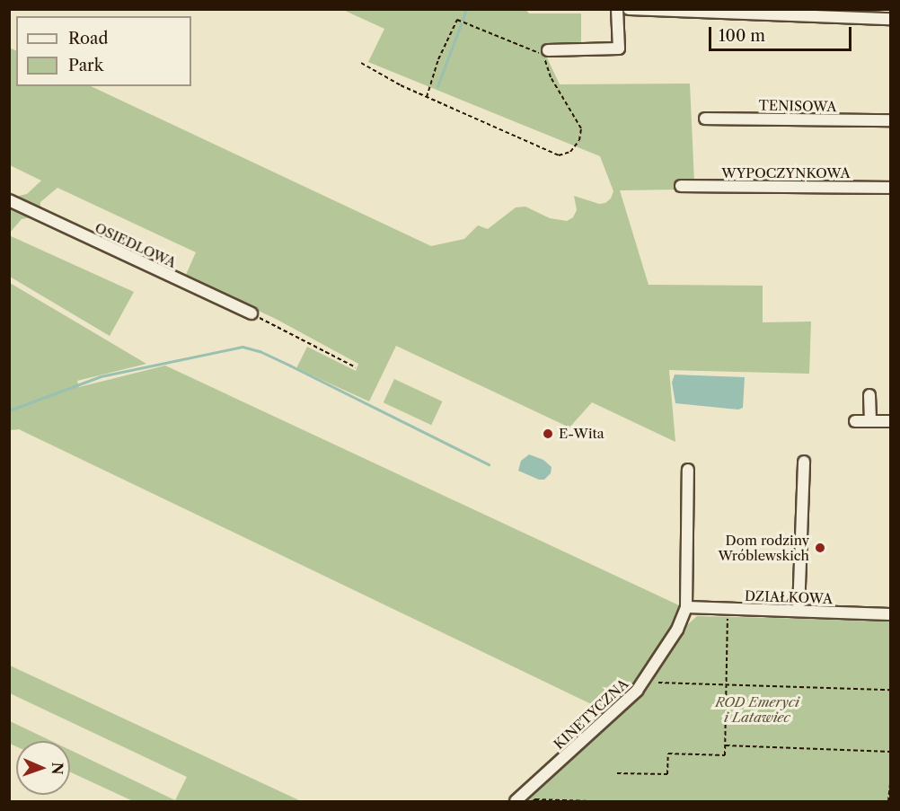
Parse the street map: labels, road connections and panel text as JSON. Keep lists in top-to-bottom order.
{
  "streets": {
    "street": [
      "TENISOWA",
      "WYPOCZYNKOWA",
      "OSIEDLOWA",
      "DZIAŁKOWA",
      "KINETYCZNA"
    ]
  },
  "crossings": [
    ["DZIAŁKOWA", "KINETYCZNA"]
  ],
  "parks": ["ROD Emeryci i Latawiec"],
  "places": ["E-Wita", "Dom rodziny Wróblewskich"],
  "legend": ["Road", "Park"],
  "scale_bar": "100 m",
  "north": "right"
}
